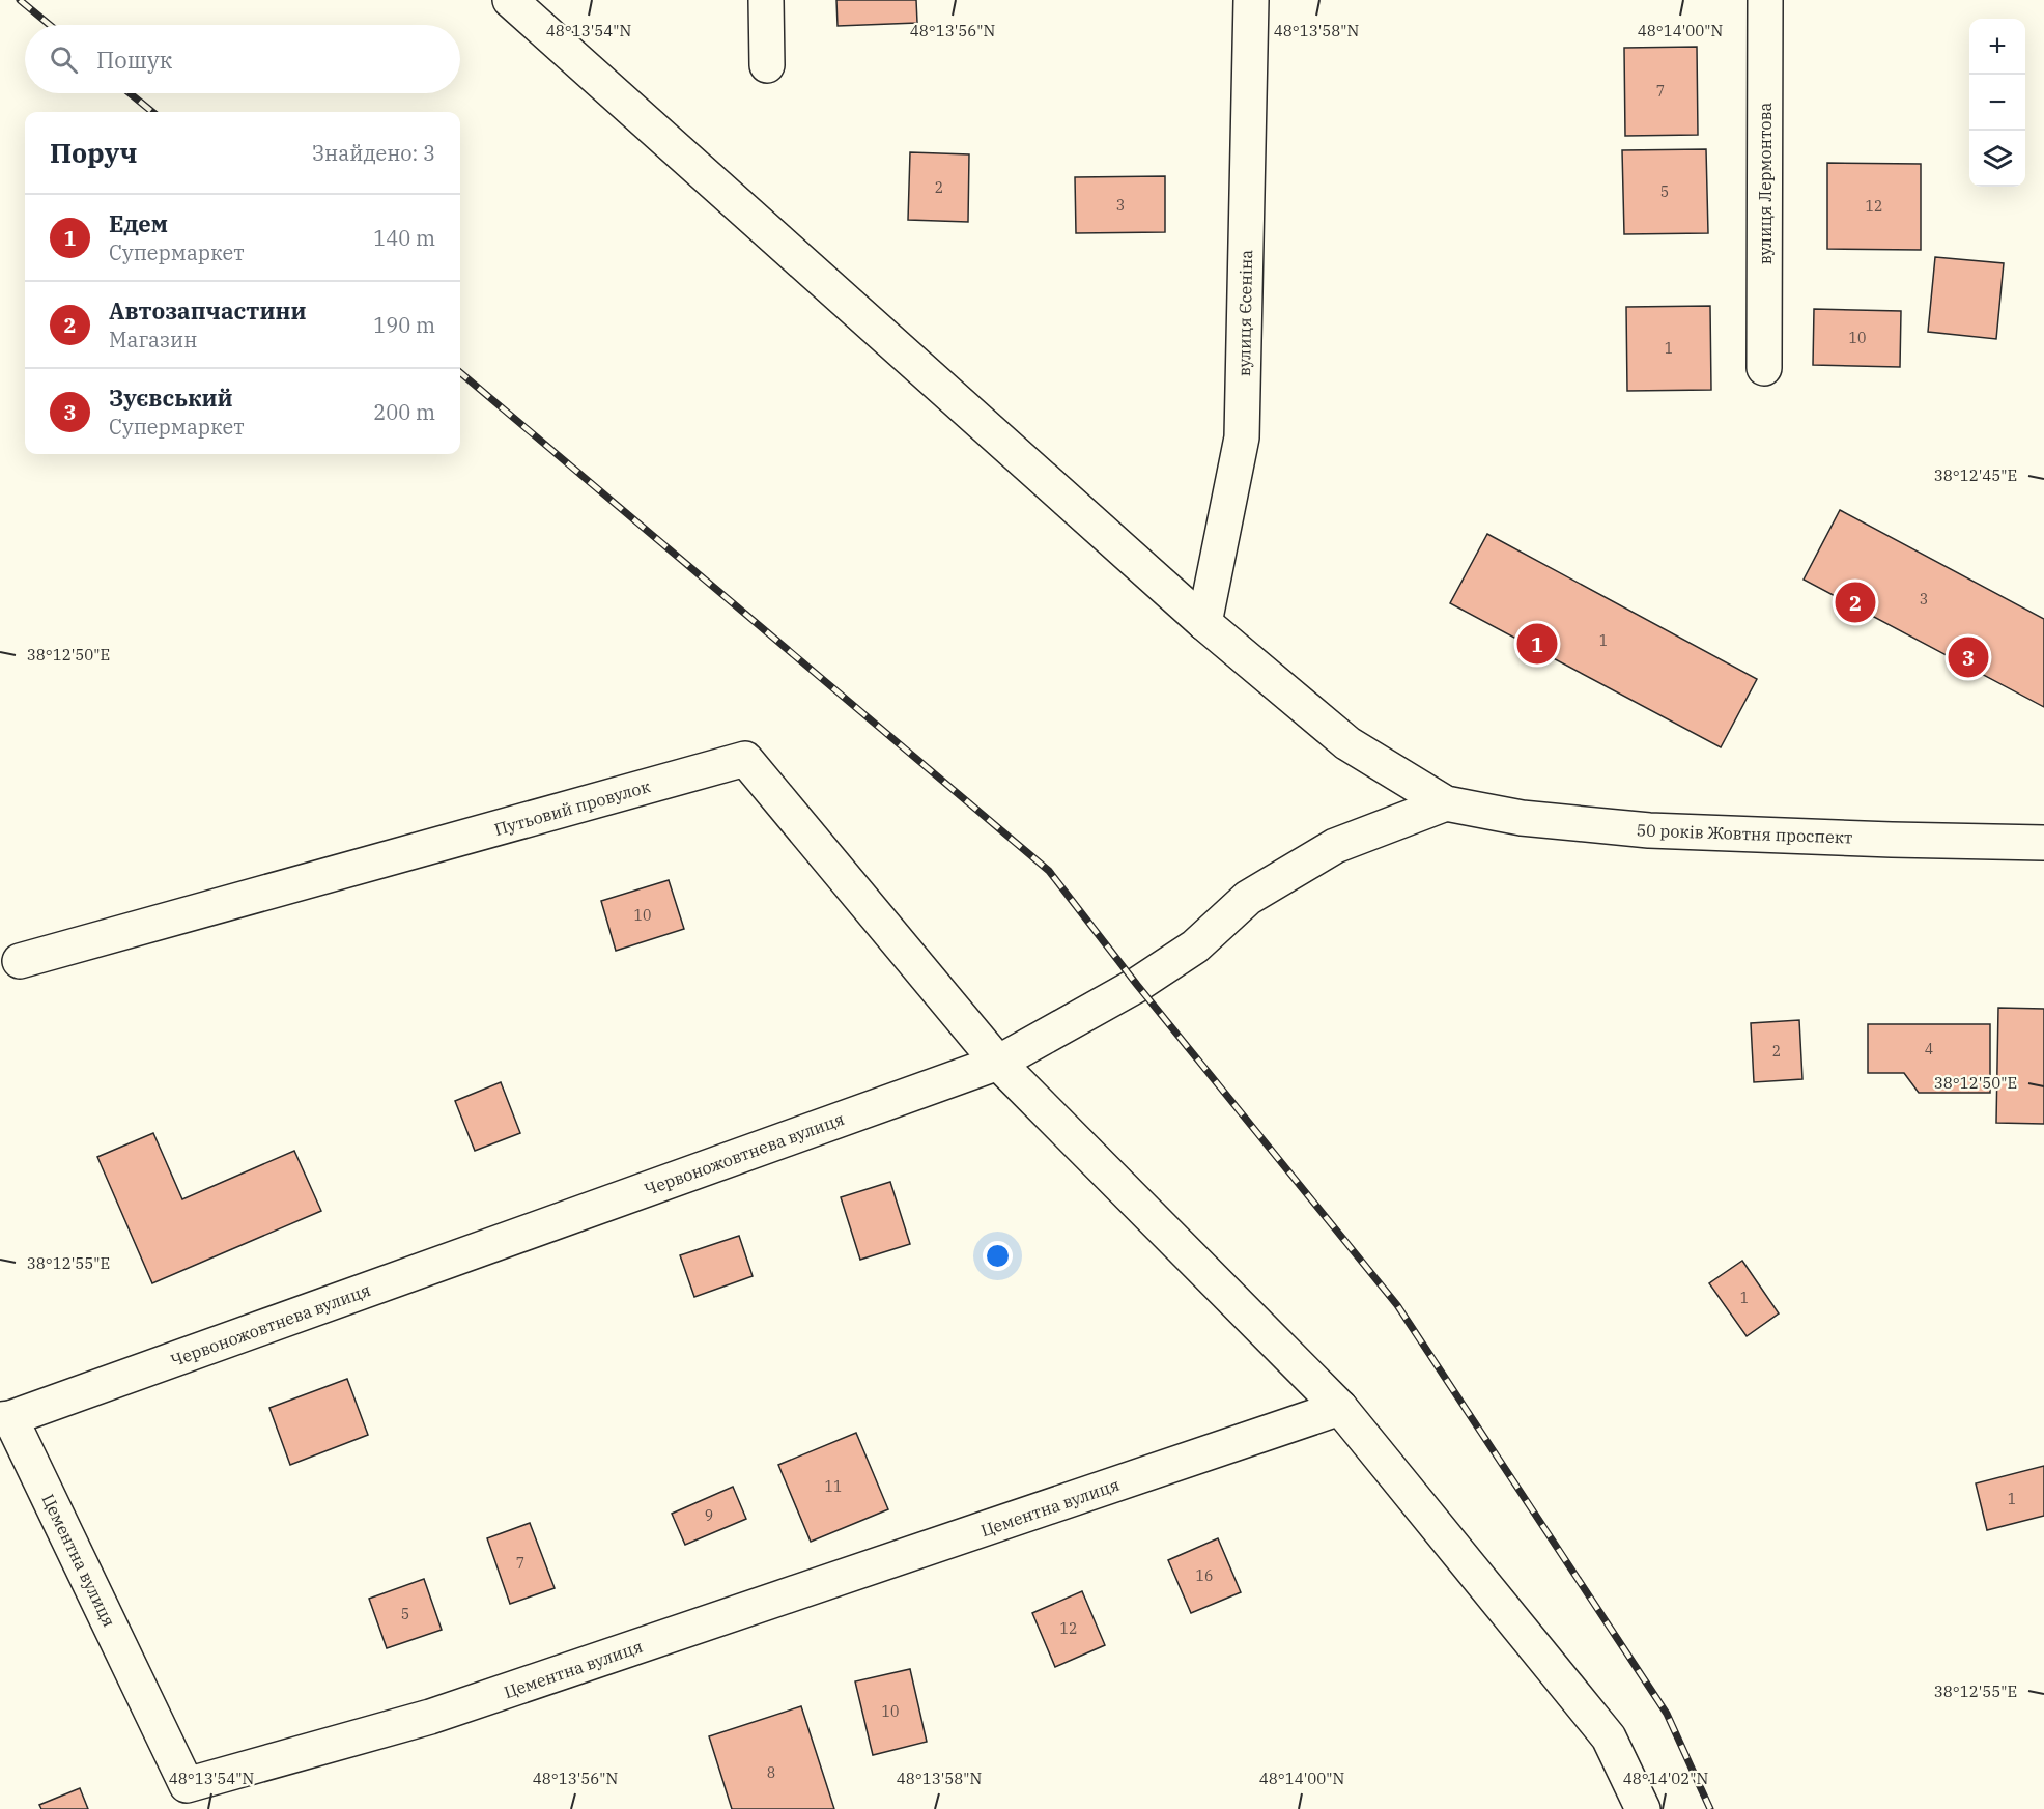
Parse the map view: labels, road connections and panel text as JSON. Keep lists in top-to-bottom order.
{
  "streets": {
    "street": [
      "вулиця Лермонтова",
      "вулиця Єсеніна",
      "Путьовий провулок",
      "50 років Жовтня проспект",
      "Червоножовтнева вулиця",
      "Цементна вулиця"
    ]
  },
  "crossings": [
    ["Путьовий провулок", "Червоножовтнева вулиця"],
    ["50 років Жовтня проспект", "Червоножовтнева вулиця"],
    ["Червоножовтнева вулиця", "Цементна вулиця"]
  ],
  "house_numbers": [
    "7",
    "2",
    "5",
    "3",
    "12",
    "10",
    "1",
    "3",
    "1",
    "10",
    "4",
    "2",
    "1",
    "11",
    "1",
    "9",
    "7",
    "16",
    "5",
    "12",
    "10",
    "8"
  ],
  "page": {
    "map_buttons": ["+", "−"],
    "search": "Пошук",
    "heading": ["Поруч", "Знайдено: 3"],
    "list": [
      {
        "mark": "1",
        "name": "Едем",
        "note": "Супермаркет",
        "value": "140 m"
      },
      {
        "mark": "2",
        "name": "Автозапчастини",
        "note": "Магазин",
        "value": "190 m"
      },
      {
        "mark": "3",
        "name": "Зуєвський",
        "note": "Супермаркет",
        "value": "200 m"
      }
    ],
    "pins": ["2", "1", "3"]
  },
  "coordinates": [
    "48°13'54\"N",
    "48°13'56\"N",
    "48°13'58\"N",
    "48°14'00\"N",
    "38°12'45\"E",
    "38°12'50\"E",
    "38°12'55\"E",
    "48°14'02\"N"
  ]
}
